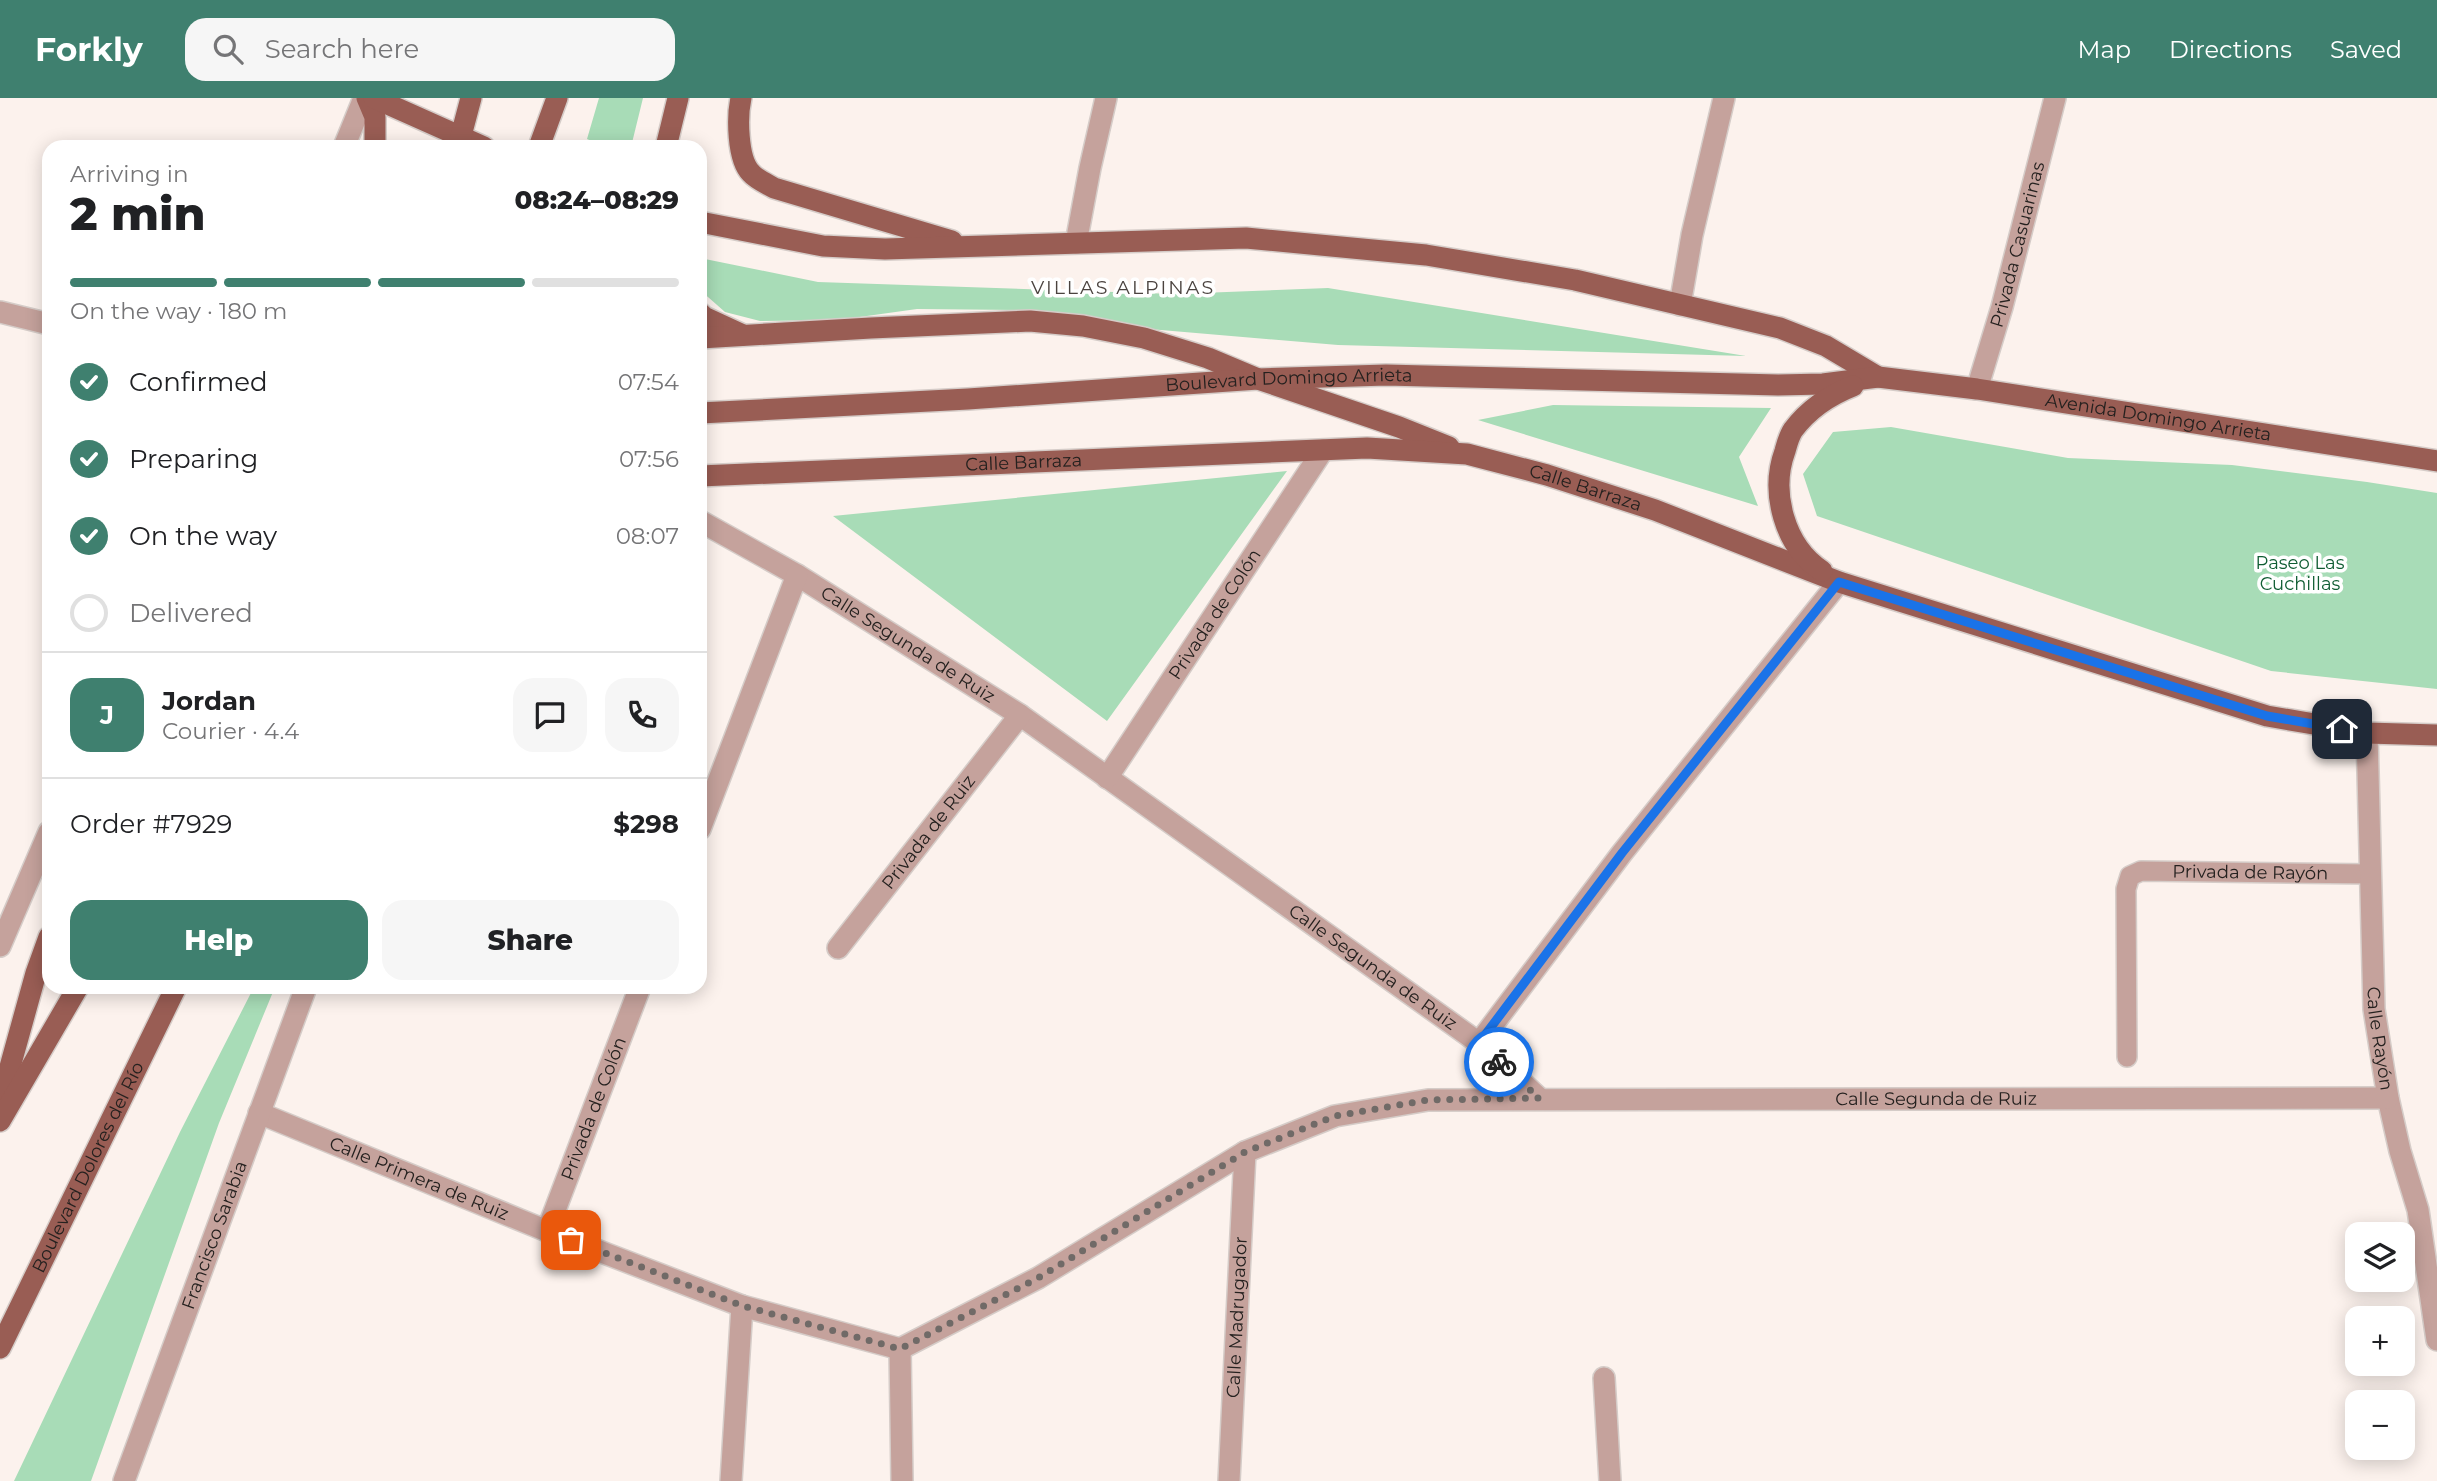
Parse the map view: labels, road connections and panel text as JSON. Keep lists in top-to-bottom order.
{
  "streets": {
    "main road": [
      "Boulevard Domingo Arrieta",
      "Avenida Domingo Arrieta",
      "Calle Barraza",
      "Boulevard Dolores del Río"
    ],
    "street": [
      "Privada Casuarinas",
      "Privada de Colón",
      "Calle Segunda de Ruiz",
      "Privada de Ruiz",
      "Calle Rayón",
      "Calle Primera de Ruiz",
      "Francisco Sarabia",
      "Calle Madrugador"
    ],
    "lane": ["Privada de Rayón"]
  },
  "crossings": [
    ["Privada Casuarinas", "Avenida Domingo Arrieta"],
    ["Boulevard Domingo Arrieta", "Avenida Domingo Arrieta"],
    ["Calle Barraza", "Privada de Colón"],
    ["Calle Barraza", "Calle Rayón"],
    ["Privada de Colón", "Calle Segunda de Ruiz"],
    ["Privada de Colón", "Calle Primera de Ruiz"],
    ["Calle Segunda de Ruiz", "Privada de Ruiz"],
    ["Calle Segunda de Ruiz", "Calle Rayón"],
    ["Privada de Rayón", "Calle Rayón"],
    ["Calle Primera de Ruiz", "Francisco Sarabia"]
  ],
  "districts": ["VILLAS ALPINAS"],
  "parks": ["Paseo Las Cuchillas"],
  "page": {
    "header": "Forkly",
    "search": "Search here",
    "nav": ["Map", "Directions", "Saved"],
    "heading": ["2 min", "Arriving in", "08:24–08:29"],
    "panel": [
      "Jordan",
      "Courier · 4.4",
      "Order #7929",
      "$298"
    ],
    "bar": "On the way · 180 m",
    "list": [
      ["Confirmed", "07:54"],
      ["Preparing", "07:56"],
      ["On the way", "08:07"],
      "Delivered"
    ],
    "round": "J",
    "buttons": ["Help", "Share"],
    "map_buttons": ["+", "−"]
  }
}
